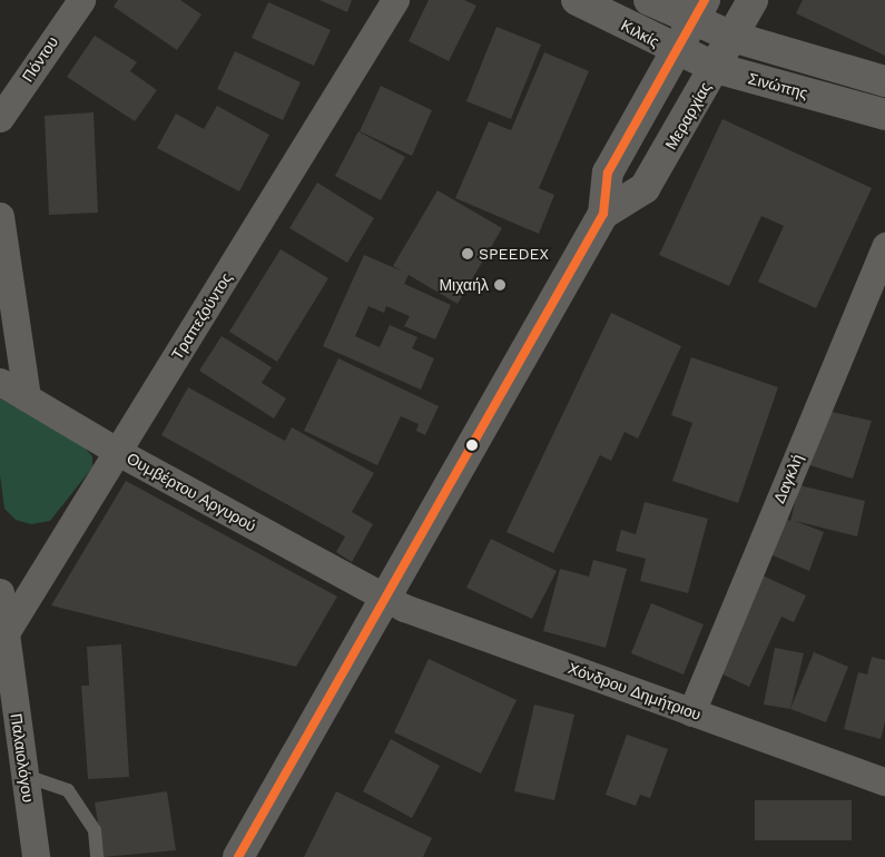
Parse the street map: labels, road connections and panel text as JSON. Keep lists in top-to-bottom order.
{
  "streets": {
    "main road": ["Κιλκίς", "Σινώπης", "Μεραρχίας"],
    "street": [
      "Πόντου",
      "Τραπεζούντος",
      "Δαγκλή",
      "Ουμβέρτου Αργυρού",
      "Χόνδρου Δημήτριου",
      "Παλαιολόγου"
    ]
  },
  "crossings": [
    ["Κιλκίς", "Σινώπης"],
    ["Σινώπης", "Μεραρχίας"],
    ["Τραπεζούντος", "Ουμβέρτου Αργυρού"],
    ["Τραπεζούντος", "Παλαιολόγου"],
    ["Δαγκλή", "Χόνδρου Δημήτριου"],
    ["Ουμβέρτου Αργυρού", "Χόνδρου Δημήτριου"]
  ],
  "places": ["SPEEDEX", "Μιχαήλ"]
}
